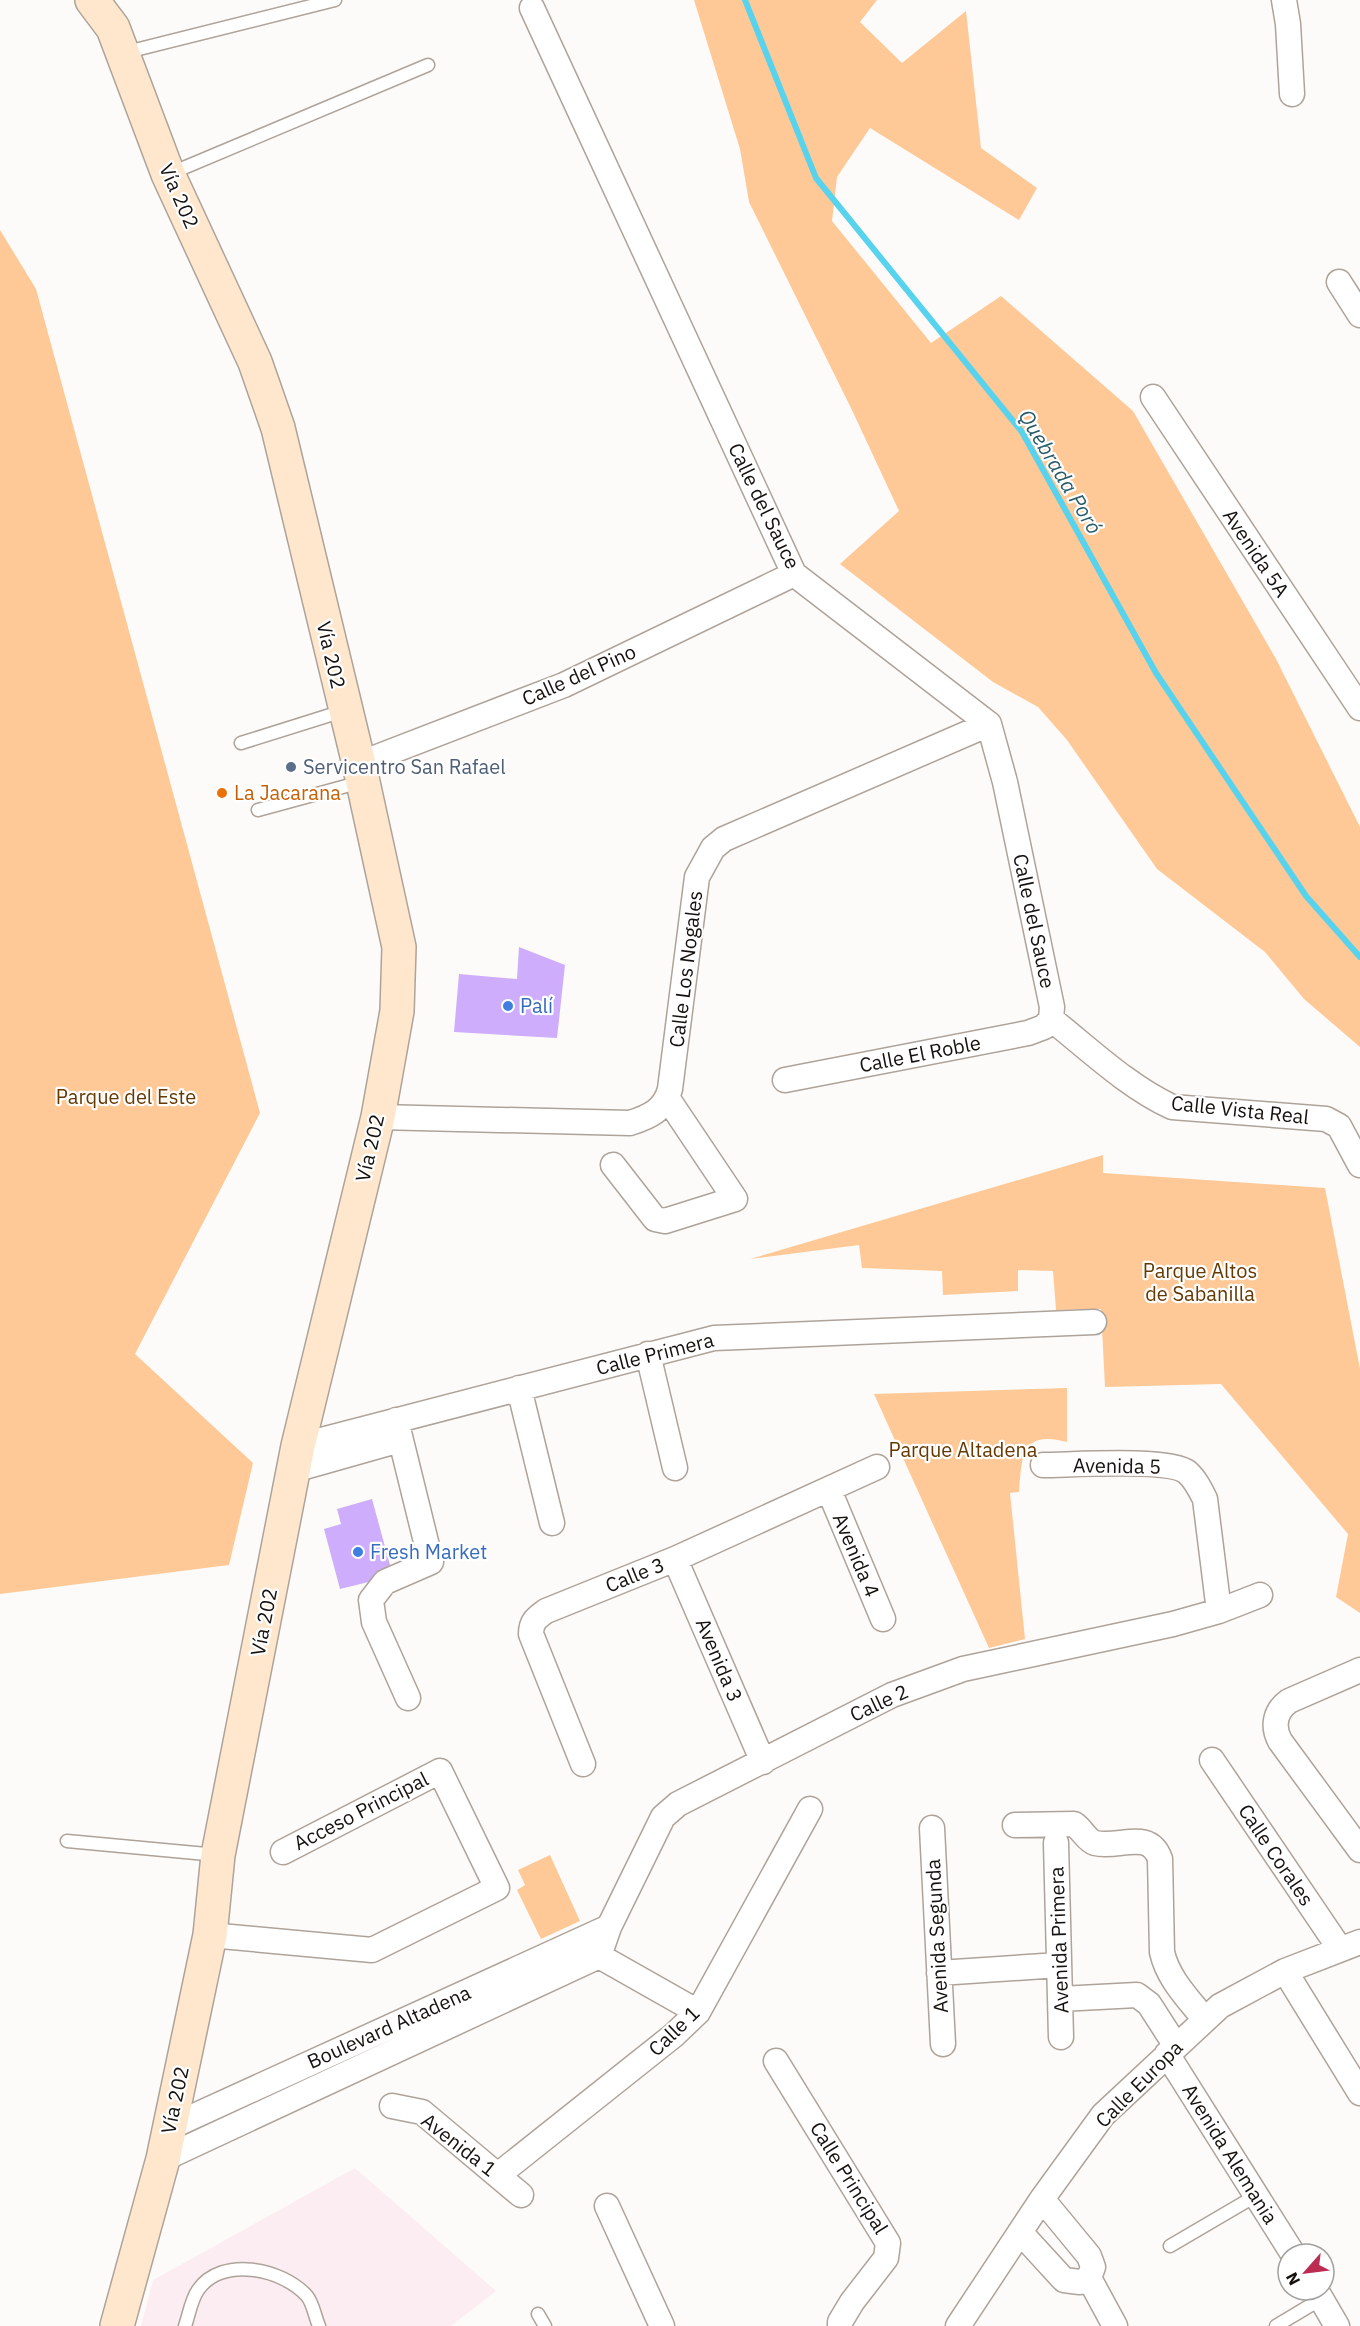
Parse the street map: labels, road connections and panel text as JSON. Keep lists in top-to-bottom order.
{
  "streets": {
    "main road": ["Vía 202"],
    "street": [
      "Calle del Sauce",
      "Avenida 5A",
      "Calle del Pino",
      "Calle Los Nogales",
      "Calle El Roble",
      "Calle Vista Real",
      "Calle Primera",
      "Avenida 5",
      "Avenida 4",
      "Calle 3",
      "Avenida 3",
      "Calle 2",
      "Acceso Principal",
      "Calle Corales",
      "Avenida Segunda",
      "Avenida Primera",
      "Boulevard Altadena",
      "Calle 1",
      "Calle Europa",
      "Avenida 1",
      "Avenida Alemania",
      "Calle Principal"
    ]
  },
  "crossings": [
    ["Vía 202", "Calle del Pino"],
    ["Vía 202", "Calle Primera"],
    ["Vía 202", "Acceso Principal"],
    ["Vía 202", "Boulevard Altadena"],
    ["Calle del Sauce", "Calle del Pino"],
    ["Calle del Sauce", "Calle Los Nogales"],
    ["Calle del Sauce", "Calle El Roble"],
    ["Calle del Sauce", "Calle Vista Real"],
    ["Calle El Roble", "Calle Vista Real"],
    ["Avenida 5", "Calle 2"],
    ["Avenida 4", "Calle 3"],
    ["Calle 3", "Avenida 3"],
    ["Avenida 3", "Calle 2"],
    ["Calle 2", "Boulevard Altadena"],
    ["Calle Corales", "Calle Europa"],
    ["Calle 1", "Avenida 1"],
    ["Calle Europa", "Avenida Alemania"]
  ],
  "water": ["Quebrada Poró"],
  "parks": ["Parque del Este", "Parque Altos de Sabanilla", "Parque Altadena"],
  "places": [
    "Servicentro San Rafael",
    "La Jacarana",
    "Palí",
    "Fresh Market"
  ],
  "north": "bottom left"
}
